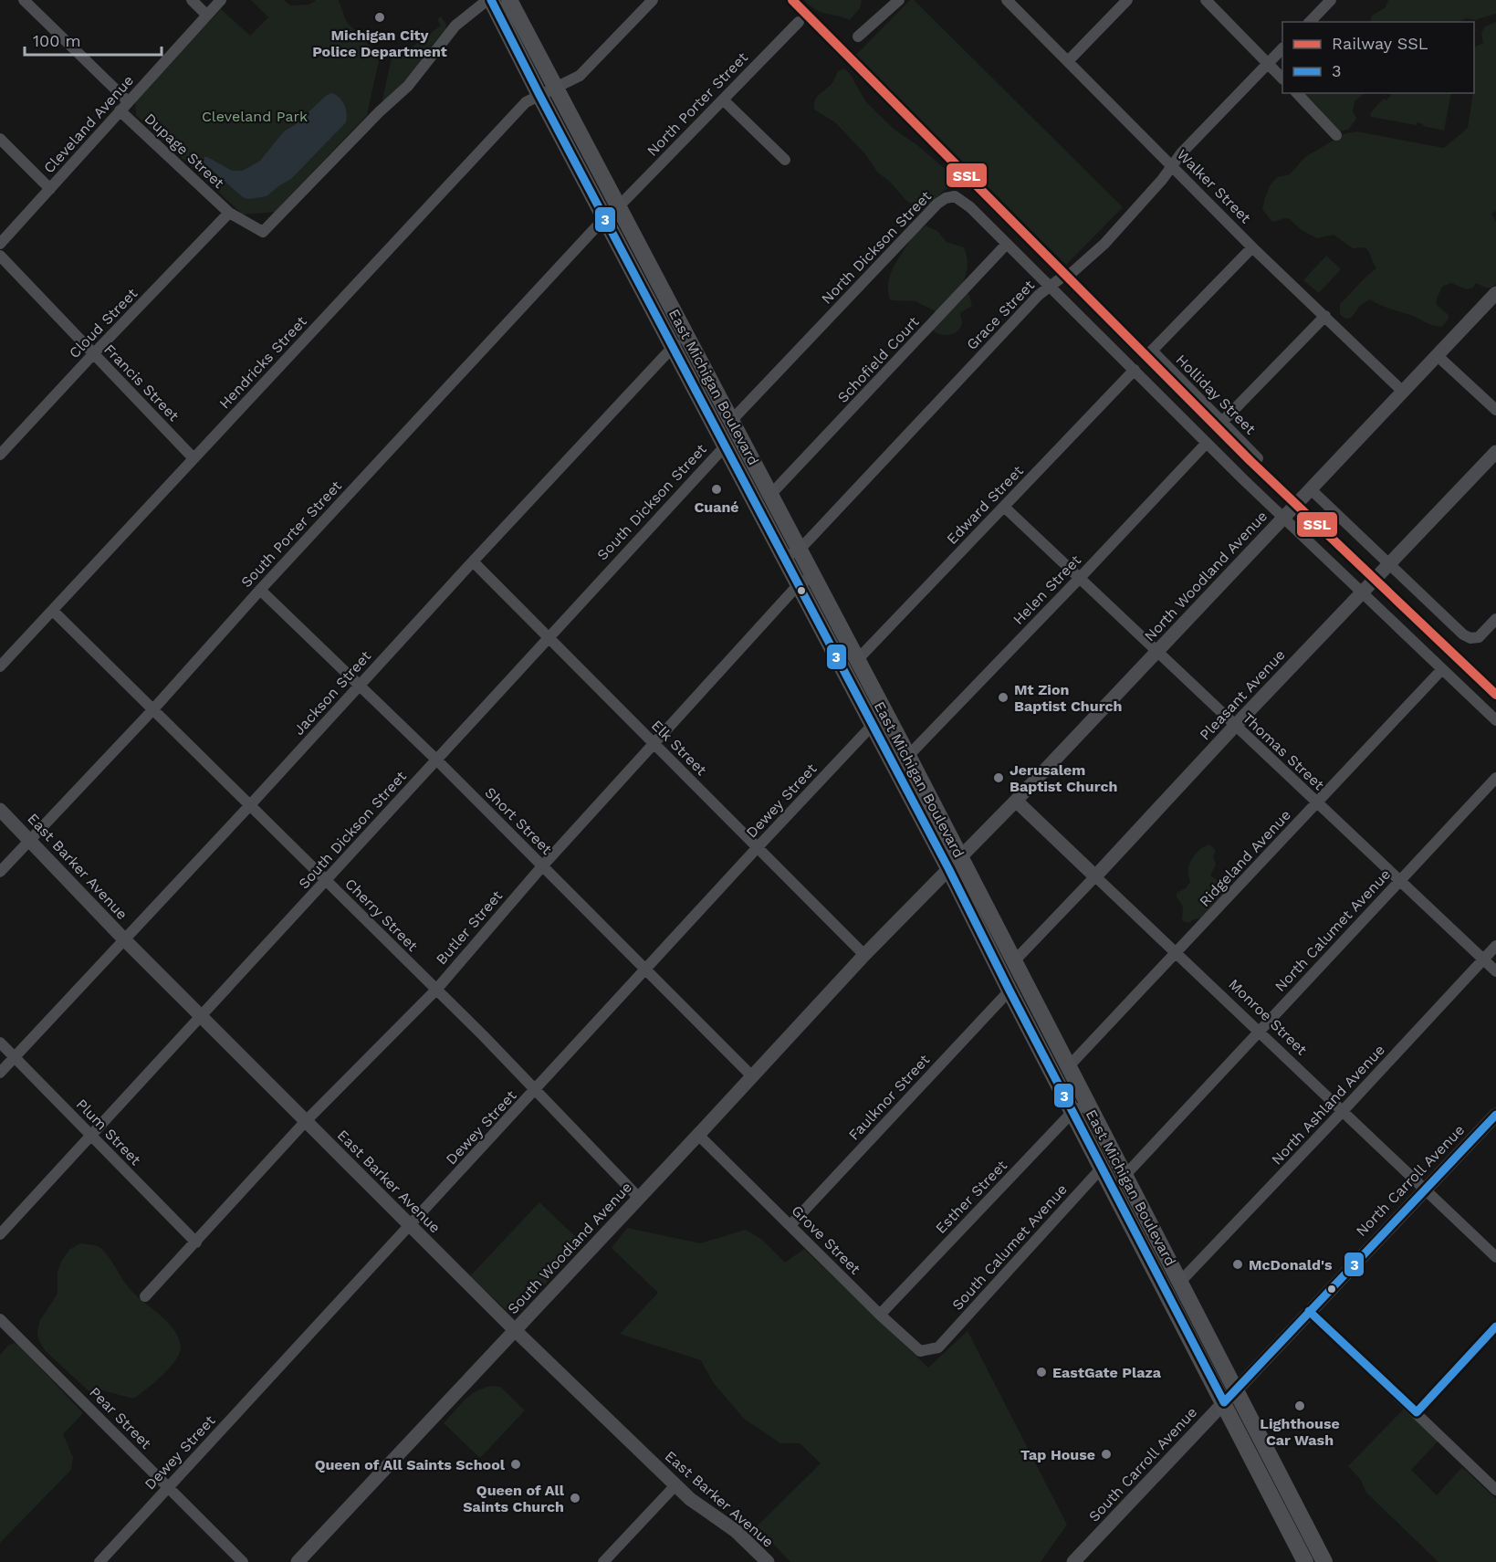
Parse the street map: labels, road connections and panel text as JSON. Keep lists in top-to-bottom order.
{
  "streets": {
    "main road": ["East Michigan Boulevard"],
    "street": [
      "North Porter Street",
      "Cleveland Avenue",
      "Dupage Street",
      "Walker Street",
      "North Dickson Street",
      "Grace Street",
      "Cloud Street",
      "Schofield Court",
      "Hendricks Street",
      "Francis Street",
      "Holliday Street",
      "South Dickson Street",
      "Edward Street",
      "South Porter Street",
      "North Woodland Avenue",
      "Helen Street",
      "Jackson Street",
      "Pleasant Avenue",
      "Elk Street",
      "Thomas Street",
      "Dewey Street",
      "Short Street",
      "Ridgeland Avenue",
      "East Barker Avenue",
      "Cherry Street",
      "Butler Street",
      "North Calumet Avenue",
      "Monroe Street",
      "Faulknor Street",
      "North Ashland Avenue",
      "Plum Street",
      "North Carroll Avenue",
      "Esther Street",
      "Grove Street",
      "South Calumet Avenue",
      "South Woodland Avenue",
      "Pear Street",
      "South Carroll Avenue"
    ]
  },
  "crossings": [
    ["North Porter Street", "East Michigan Boulevard"],
    ["North Porter Street", "South Porter Street"],
    ["Cleveland Avenue", "Dupage Street"],
    ["Dupage Street", "Cloud Street"],
    ["Dupage Street", "East Michigan Boulevard"],
    ["Walker Street", "Grace Street"],
    ["Walker Street", "Holliday Street"],
    ["Walker Street", "North Woodland Avenue"],
    ["North Dickson Street", "Grace Street"],
    ["North Dickson Street", "Schofield Court"],
    ["North Dickson Street", "East Michigan Boulevard"],
    ["Grace Street", "East Michigan Boulevard"],
    ["Cloud Street", "Francis Street"],
    ["Schofield Court", "East Michigan Boulevard"],
    ["Hendricks Street", "Francis Street"],
    ["Hendricks Street", "East Michigan Boulevard"],
    ["Hendricks Street", "Cherry Street"],
    ["East Michigan Boulevard", "South Dickson Street"],
    ["East Michigan Boulevard", "Edward Street"],
    ["East Michigan Boulevard", "South Porter Street"],
    ["East Michigan Boulevard", "North Woodland Avenue"],
    ["East Michigan Boulevard", "Helen Street"],
    ["East Michigan Boulevard", "Jackson Street"],
    ["East Michigan Boulevard", "Pleasant Avenue"],
    ["East Michigan Boulevard", "Dewey Street"],
    ["East Michigan Boulevard", "Ridgeland Avenue"],
    ["East Michigan Boulevard", "Butler Street"],
    ["East Michigan Boulevard", "North Calumet Avenue"],
    ["East Michigan Boulevard", "Faulknor Street"],
    ["East Michigan Boulevard", "North Ashland Avenue"],
    ["East Michigan Boulevard", "North Carroll Avenue"],
    ["East Michigan Boulevard", "Esther Street"],
    ["East Michigan Boulevard", "South Calumet Avenue"],
    ["East Michigan Boulevard", "South Carroll Avenue"],
    ["South Dickson Street", "Elk Street"],
    ["South Dickson Street", "Short Street"],
    ["South Dickson Street", "East Barker Avenue"],
    ["South Dickson Street", "Cherry Street"],
    ["South Dickson Street", "Plum Street"],
    ["Edward Street", "Thomas Street"],
    ["South Porter Street", "Short Street"],
    ["South Porter Street", "East Barker Avenue"],
    ["South Porter Street", "Cherry Street"],
    ["North Woodland Avenue", "Elk Street"],
    ["North Woodland Avenue", "Thomas Street"],
    ["North Woodland Avenue", "Monroe Street"],
    ["North Woodland Avenue", "South Woodland Avenue"],
    ["Helen Street", "Thomas Street"],
    ["Jackson Street", "Elk Street"],
    ["Jackson Street", "Short Street"],
    ["Jackson Street", "East Barker Avenue"],
    ["Jackson Street", "Cherry Street"],
    ["Jackson Street", "Plum Street"],
    ["Pleasant Avenue", "Thomas Street"],
    ["Pleasant Avenue", "Monroe Street"],
    ["Elk Street", "Dewey Street"],
    ["Elk Street", "Butler Street"],
    ["Elk Street", "South Woodland Avenue"],
    ["Thomas Street", "Ridgeland Avenue"],
    ["Thomas Street", "North Calumet Avenue"],
    ["Thomas Street", "North Ashland Avenue"],
    ["Dewey Street", "Short Street"],
    ["Dewey Street", "East Barker Avenue"],
    ["Dewey Street", "Cherry Street"],
    ["Dewey Street", "Pear Street"],
    ["Short Street", "Butler Street"],
    ["Short Street", "South Woodland Avenue"],
    ["Ridgeland Avenue", "Monroe Street"],
    ["East Barker Avenue", "Butler Street"],
    ["East Barker Avenue", "South Woodland Avenue"],
    ["Cherry Street", "Butler Street"],
    ["Cherry Street", "South Woodland Avenue"],
    ["Butler Street", "Plum Street"],
    ["North Calumet Avenue", "Monroe Street"],
    ["Monroe Street", "North Ashland Avenue"],
    ["Monroe Street", "North Carroll Avenue"],
    ["Faulknor Street", "Grove Street"],
    ["North Carroll Avenue", "South Carroll Avenue"],
    ["Esther Street", "Grove Street"],
    ["Grove Street", "South Calumet Avenue"],
    ["Grove Street", "South Woodland Avenue"]
  ],
  "parks": ["Cleveland Park"],
  "places": [
    "Michigan City Police Department",
    "Cuané",
    "Mt Zion Baptist Church",
    "Jerusalem Baptist Church",
    "McDonald's",
    "EastGate Plaza",
    "Lighthouse Car Wash",
    "Tap House",
    "Queen of All Saints School",
    "Queen of All Saints Church"
  ],
  "lines": ["rail line SSL", "transit line 3"],
  "legend": ["Railway SSL", "3"],
  "scale_bar": "100 m"
}
